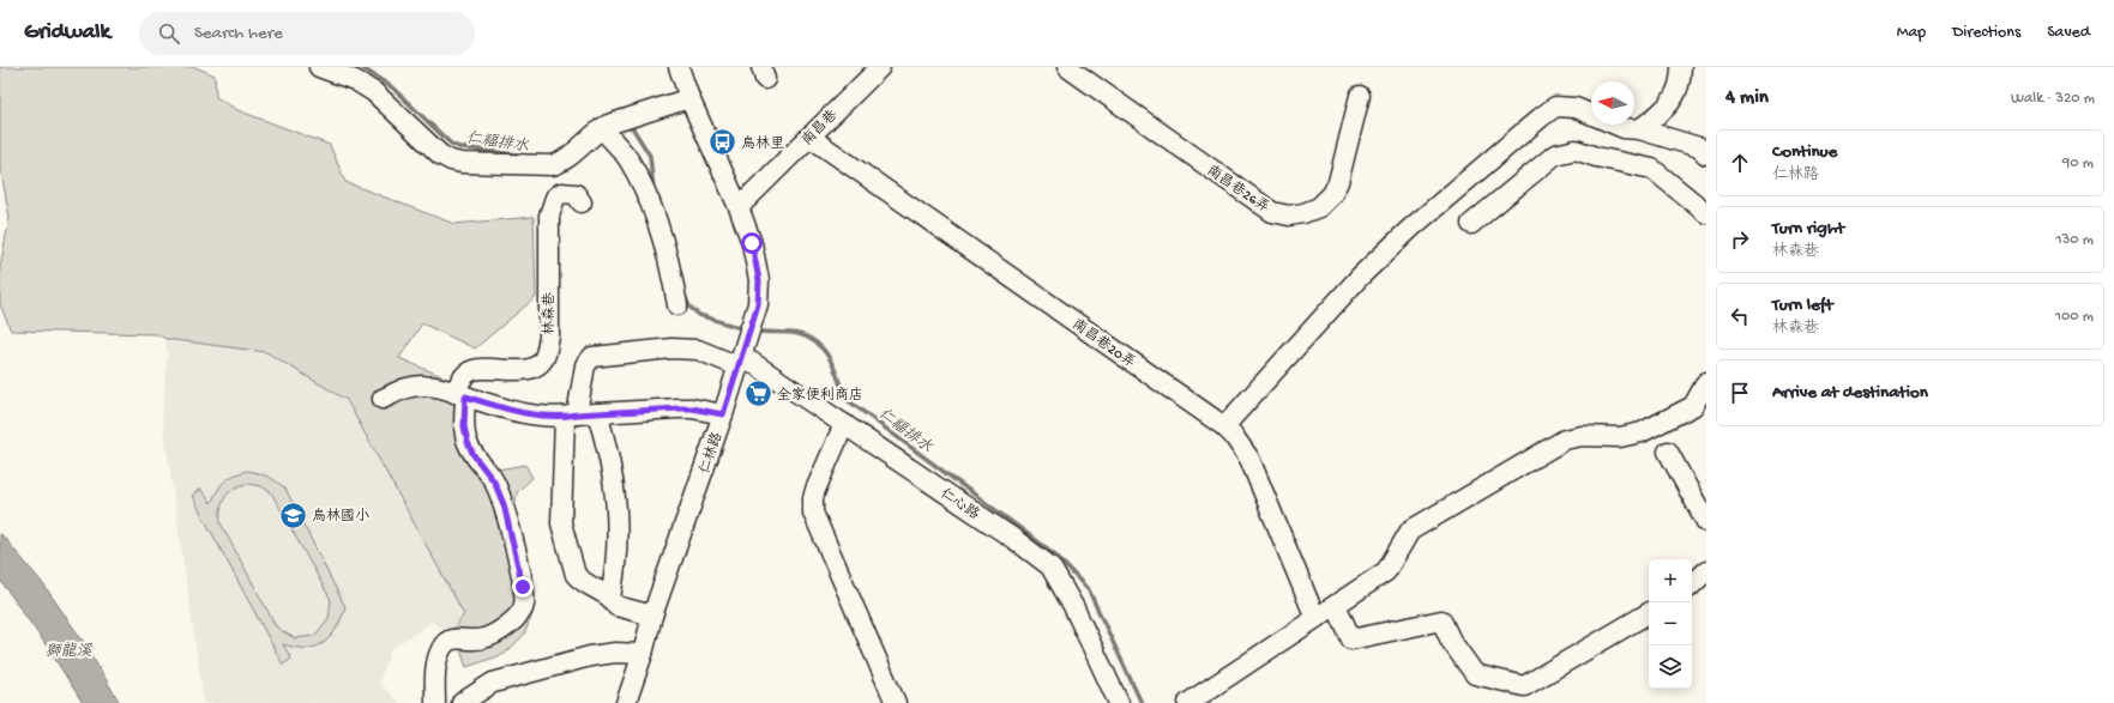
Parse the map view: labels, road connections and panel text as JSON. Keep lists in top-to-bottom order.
{
  "streets": {
    "street": [
      "南昌巷",
      "南昌巷26弄",
      "林森巷",
      "南昌巷20弄",
      "仁林路",
      "仁心路"
    ]
  },
  "crossings": [
    ["南昌巷", "南昌巷20弄"],
    ["南昌巷", "仁林路"],
    ["仁林路", "仁心路"]
  ],
  "water": ["仁福排水", "獅龍溪"],
  "places": {
    "bus stop": ["烏林里"],
    "supermarket": ["全家便利商店"],
    "school or university": ["烏林國小"]
  },
  "north": "left",
  "page": {
    "header": "Gridwalk",
    "search": "Search here",
    "nav": ["Map", "Directions", "Saved"],
    "heading": ["4 min", "Walk · 320 m"],
    "list": [
      ["Continue", "仁林路", "90 m"],
      ["Turn right", "林森巷", "130 m"],
      ["Turn left", "林森巷", "100 m"],
      "Arrive at destination"
    ],
    "map_buttons": ["+", "−"]
  }
}
